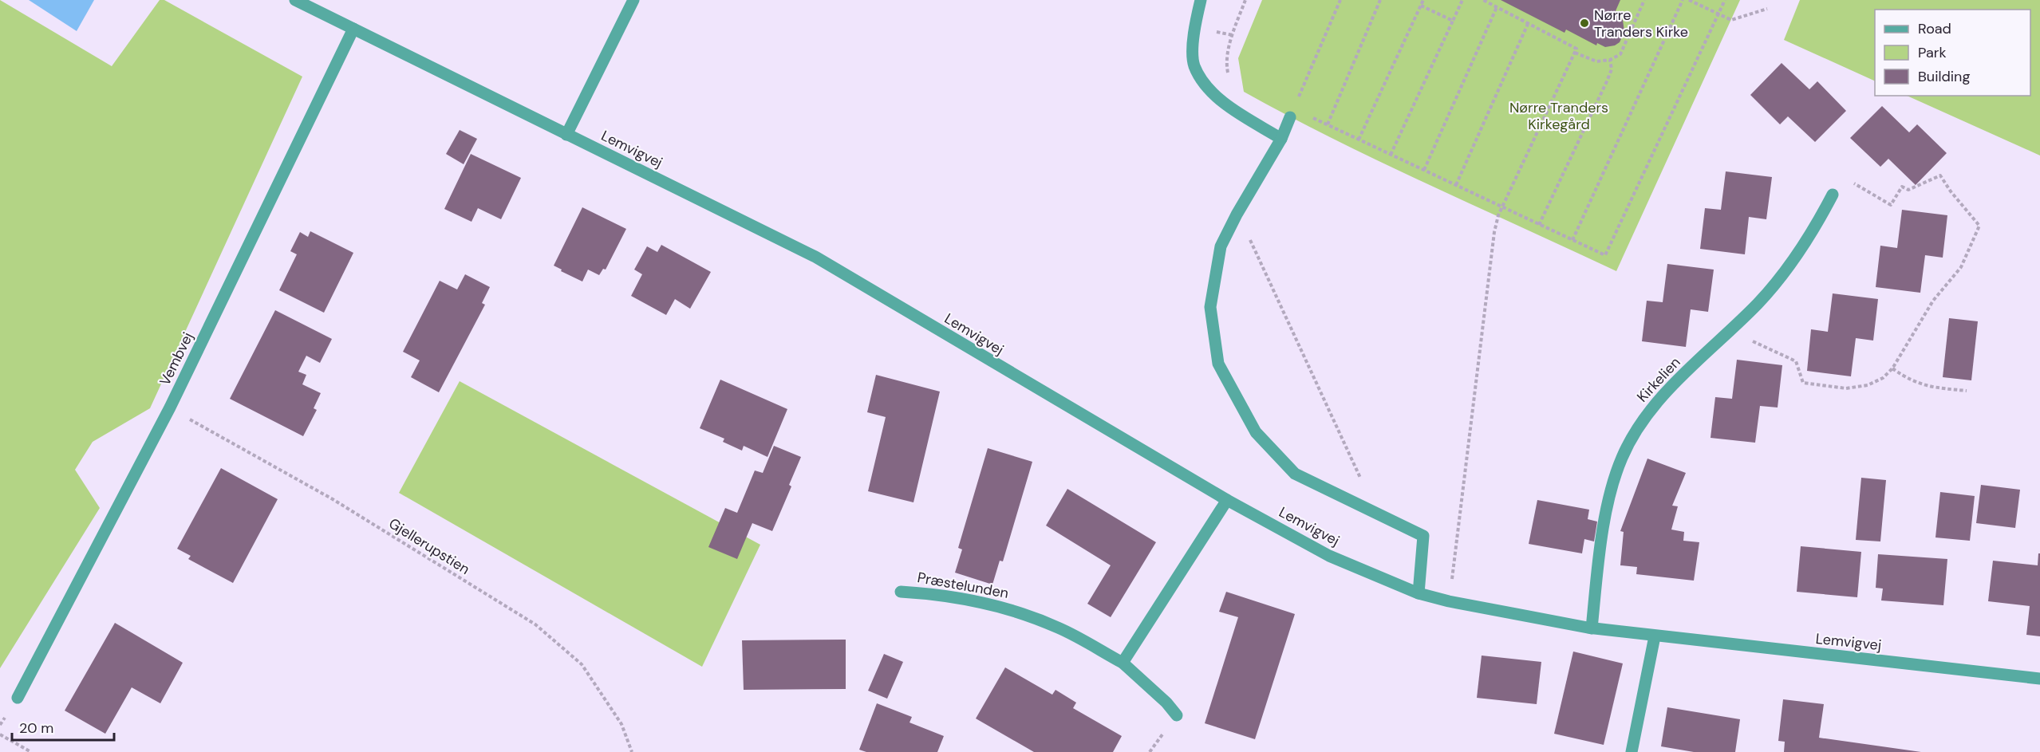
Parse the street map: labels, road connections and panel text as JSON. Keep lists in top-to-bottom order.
{
  "streets": {
    "street": [
      "Lemvigvej",
      "Vembvej",
      "Kirkelien",
      "Præstelunden"
    ],
    "path": ["Gjellerupstien"]
  },
  "crossings": [
    ["Lemvigvej", "Vembvej"],
    ["Lemvigvej", "Kirkelien"],
    ["Vembvej", "Gjellerupstien"]
  ],
  "parks": ["Nørre Tranders Kirkegård"],
  "places": ["Nørre Tranders Kirke"],
  "legend": ["Road", "Park", "Building"],
  "scale_bar": "20 m"
}
